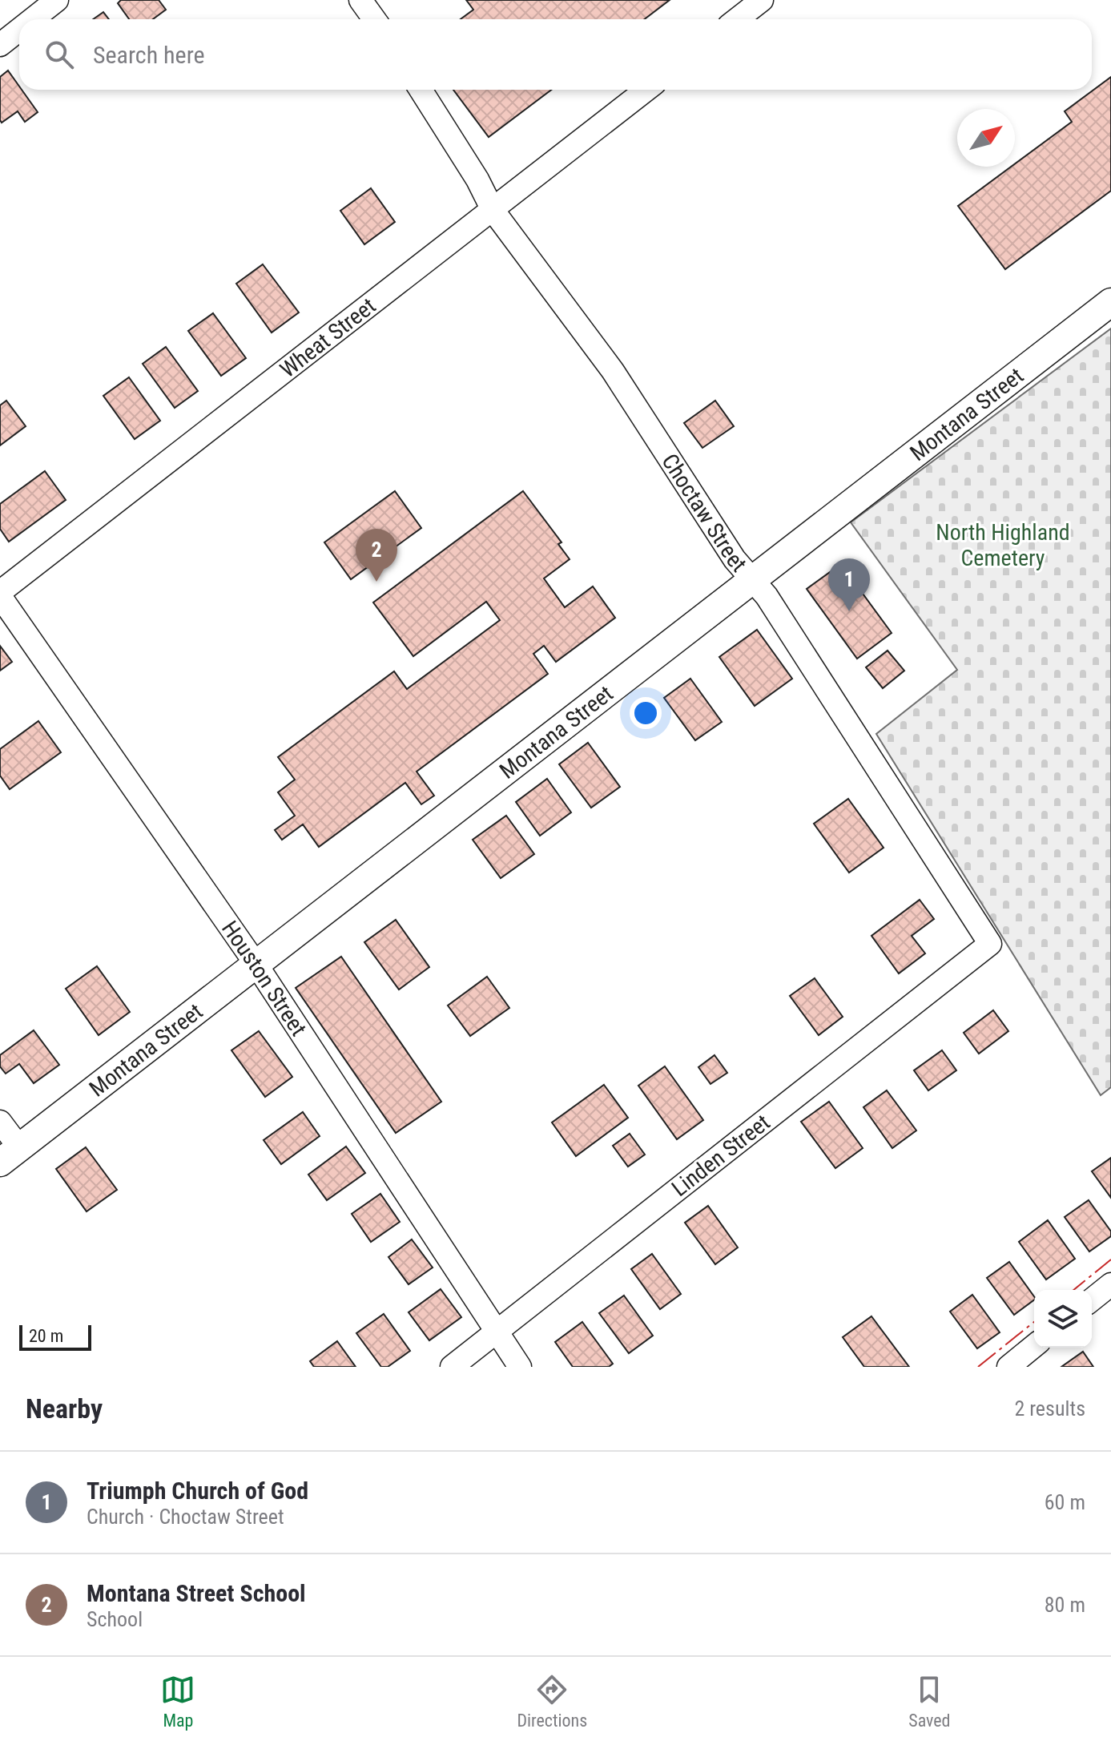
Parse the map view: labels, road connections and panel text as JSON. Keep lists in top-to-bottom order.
{
  "streets": {
    "street": [
      "Wheat Street",
      "Montana Street",
      "Choctaw Street",
      "Houston Street",
      "Linden Street"
    ]
  },
  "crossings": [
    ["Wheat Street", "Choctaw Street"],
    ["Wheat Street", "Houston Street"],
    ["Montana Street", "Choctaw Street"],
    ["Montana Street", "Houston Street"],
    ["Choctaw Street", "Linden Street"],
    ["Houston Street", "Linden Street"]
  ],
  "parks": ["North Highland Cemetery"],
  "scale_bar": "20 m",
  "north": "top right",
  "page": {
    "search": "Search here",
    "pins": ["2", "1"],
    "scale": "20 m",
    "heading": ["Nearby", "2 results"],
    "list": [
      {
        "mark": "1",
        "name": "Triumph Church of God",
        "note": "Church · Choctaw Street",
        "value": "60 m"
      },
      {
        "mark": "2",
        "name": "Montana Street School",
        "note": "School",
        "value": "80 m"
      }
    ],
    "nav": ["Map", "Directions", "Saved"]
  }
}
